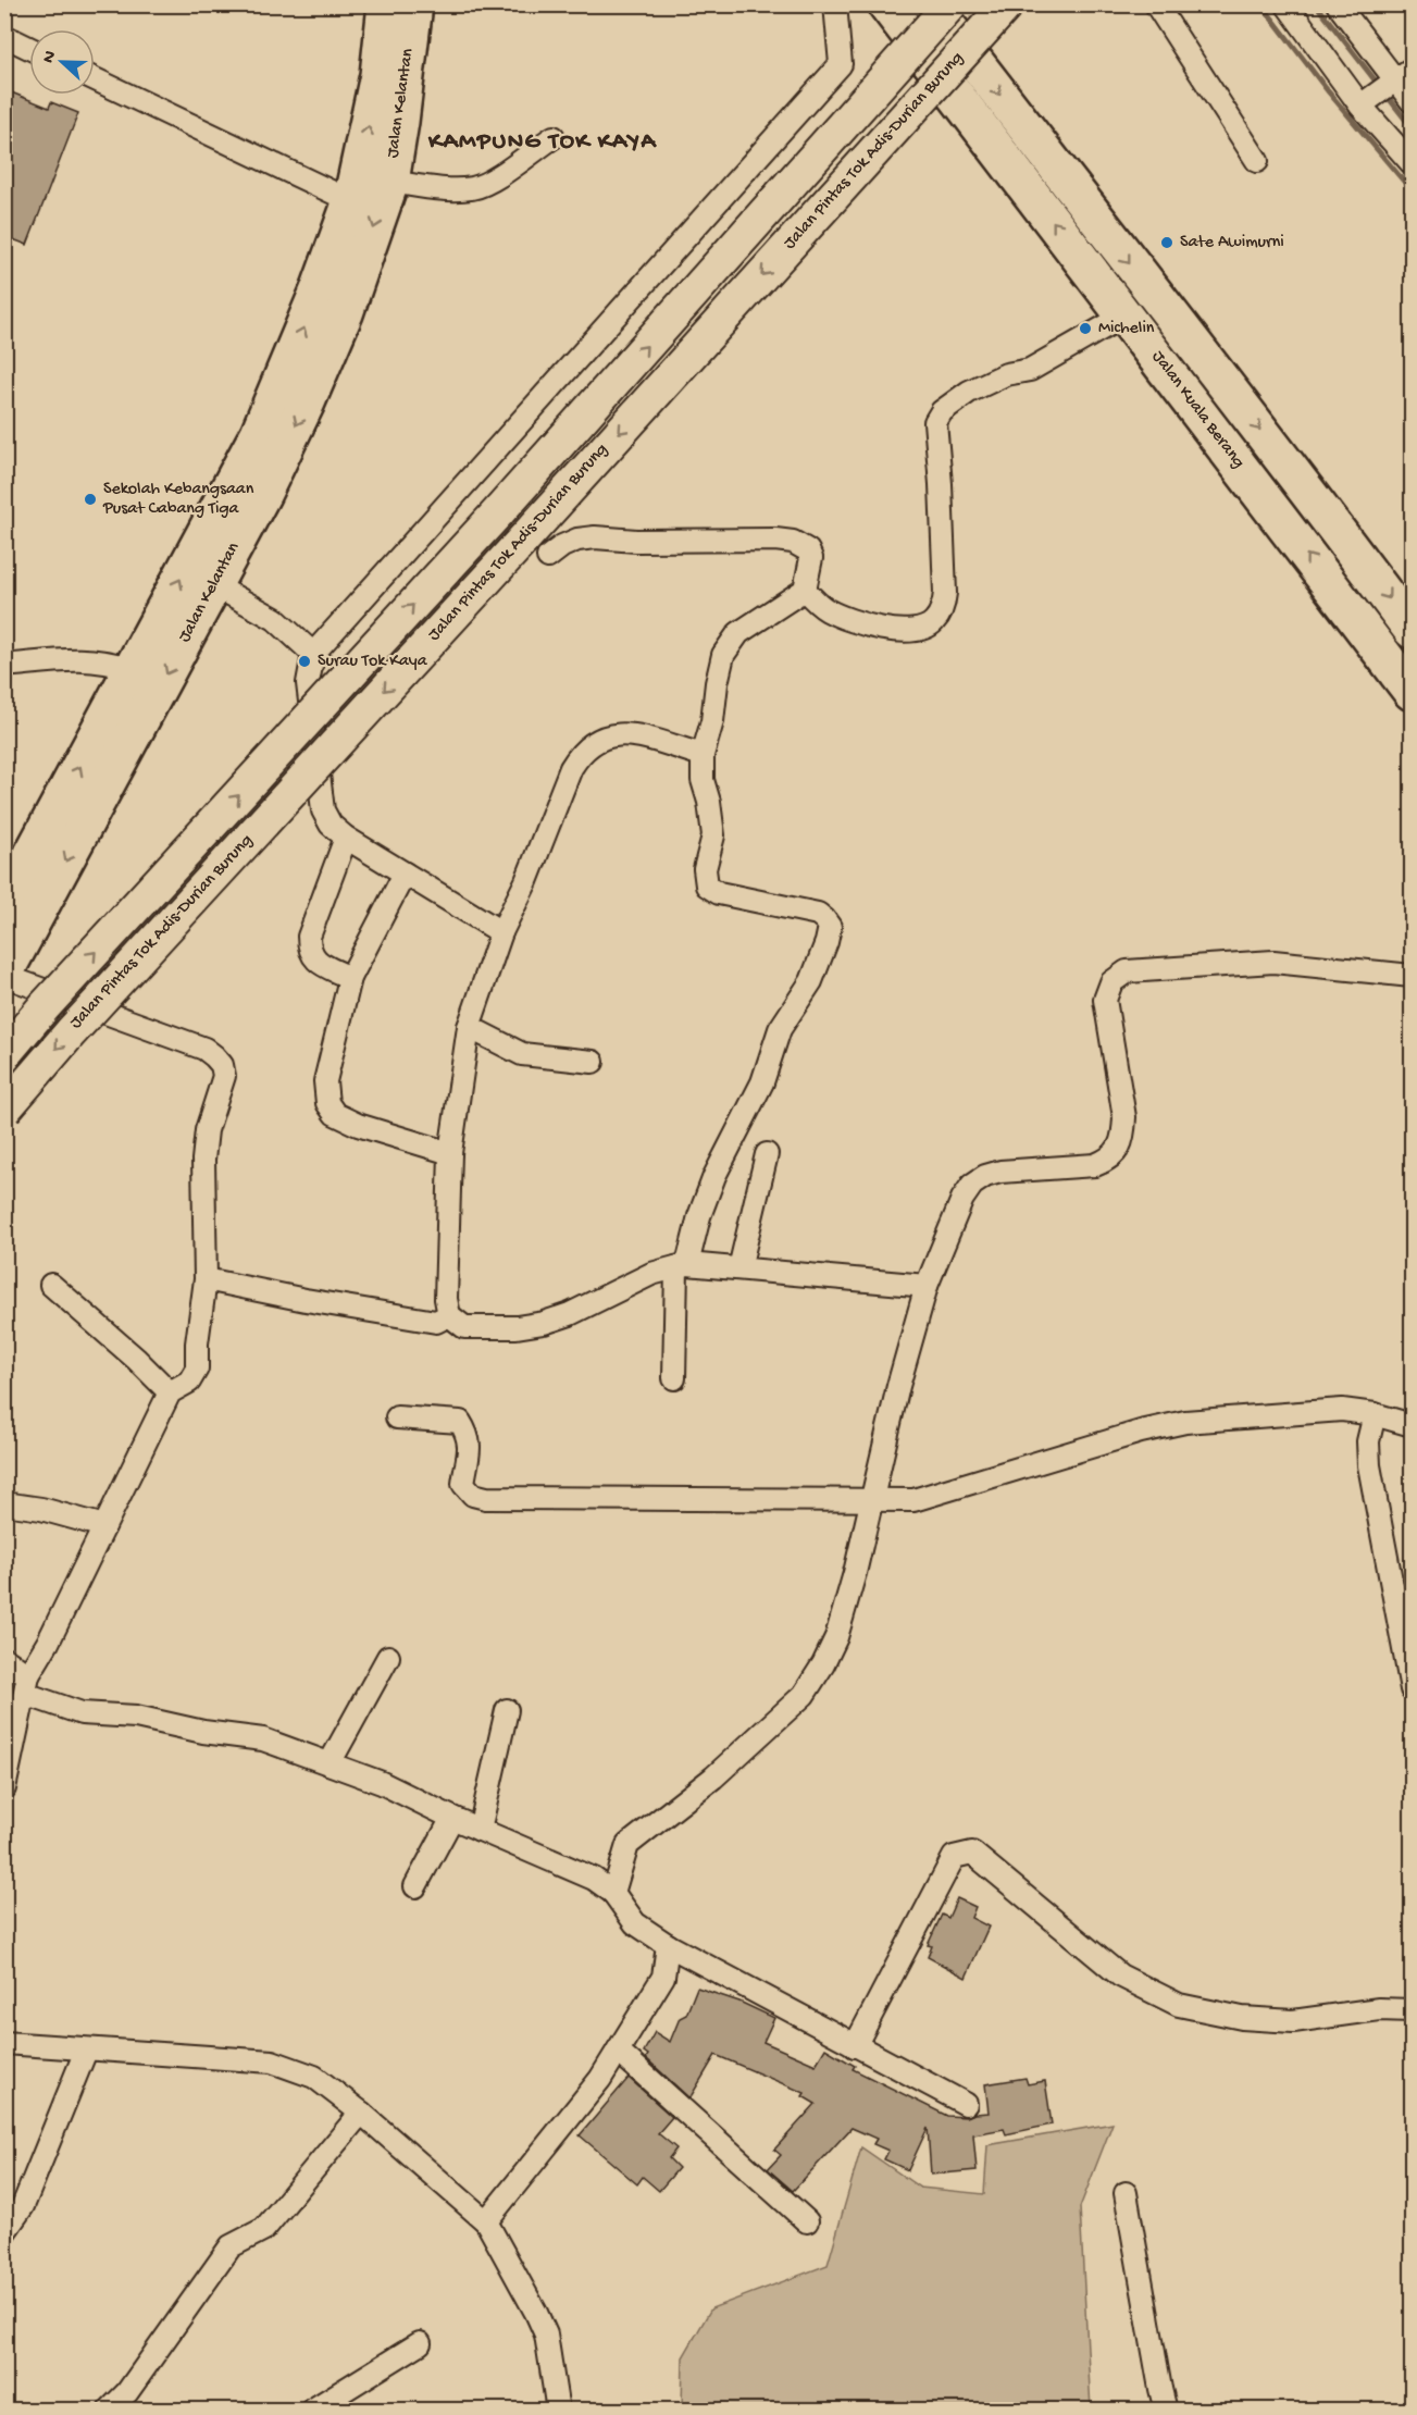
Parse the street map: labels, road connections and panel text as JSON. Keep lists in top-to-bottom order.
{
  "streets": {
    "highway": ["Jalan Kelantan", "Jalan Kuala Berang"],
    "main road": ["Jalan Pintas Tok Adis-Durian Burung"]
  },
  "districts": ["KAMPUNG TOK KAYA"],
  "places": [
    "Sate Awimurni",
    "Michelin",
    "Sekolah Kebangsaan Pusat Cabang Tiga",
    "Surau Tok Kaya"
  ],
  "north": "left"
}
